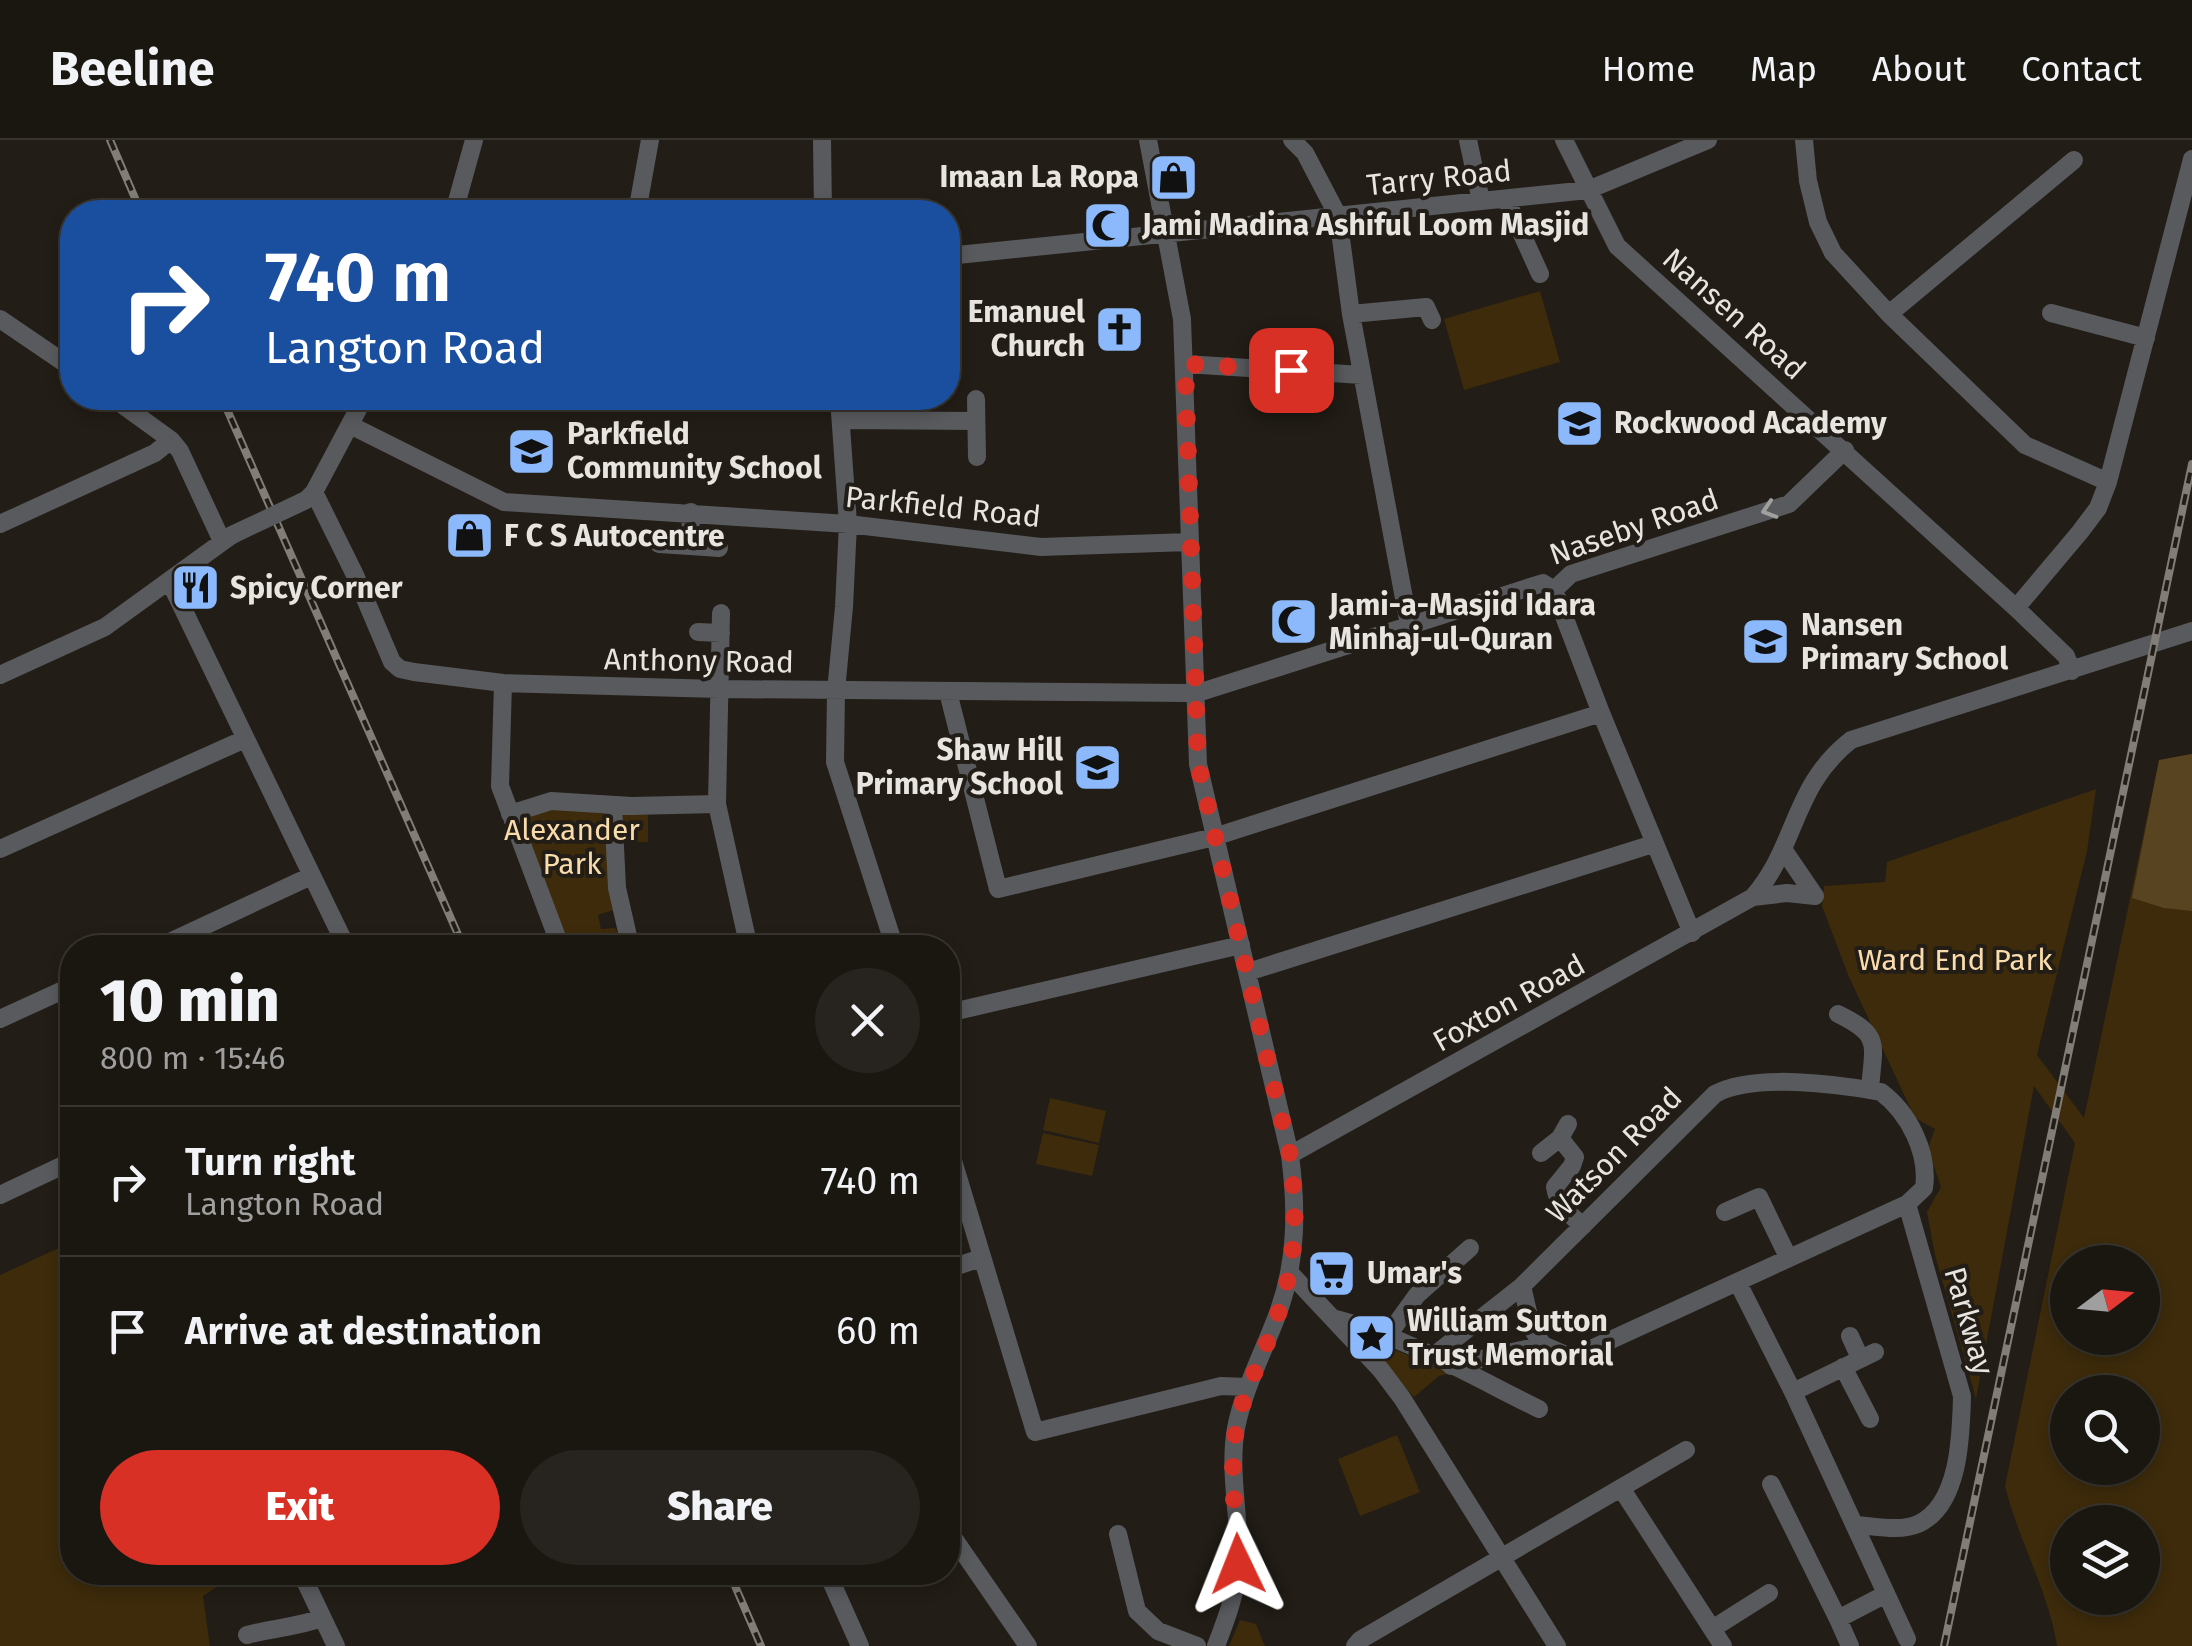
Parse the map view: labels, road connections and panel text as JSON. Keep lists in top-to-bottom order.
{
  "streets": {
    "street": [
      "Tarry Road",
      "Nansen Road",
      "Parkfield Road",
      "Naseby Road",
      "Anthony Road",
      "Foxton Road",
      "Watson Road",
      "Parkway"
    ]
  },
  "crossings": [
    ["Tarry Road", "Nansen Road"],
    ["Nansen Road", "Naseby Road"],
    ["Naseby Road", "Anthony Road"]
  ],
  "one_way": ["Naseby Road"],
  "parks": ["Alexander Park", "Ward End Park"],
  "places": {
    "shop": ["Imaan La Ropa", "F C S Autocentre"],
    "mosque": ["Jami Madina Ashiful Loom Masjid", "Jami-a-Masjid Idara Minhaj-ul-Quran"],
    "church": ["Emanuel Church"],
    "school or university": [
      "Rockwood Academy",
      "Parkfield Community School",
      "Nansen Primary School",
      "Shaw Hill Primary School"
    ],
    "restaurant": ["Spicy Corner"],
    "supermarket": ["Umar's"],
    "place": ["William Sutton Trust Memorial"]
  },
  "north": "right",
  "page": {
    "header": "Beeline",
    "nav": [
      "Home",
      "Map",
      "About",
      "Contact"
    ],
    "turn": ["740 m", "Langton Road"],
    "heading": ["10 min", "800 m · 15:46"],
    "list": [
      {
        "name": "Turn right",
        "note": "Langton Road",
        "value": "740 m"
      },
      {
        "name": "Arrive at destination",
        "value": "60 m"
      }
    ],
    "buttons": ["Exit", "Share"]
  }
}
